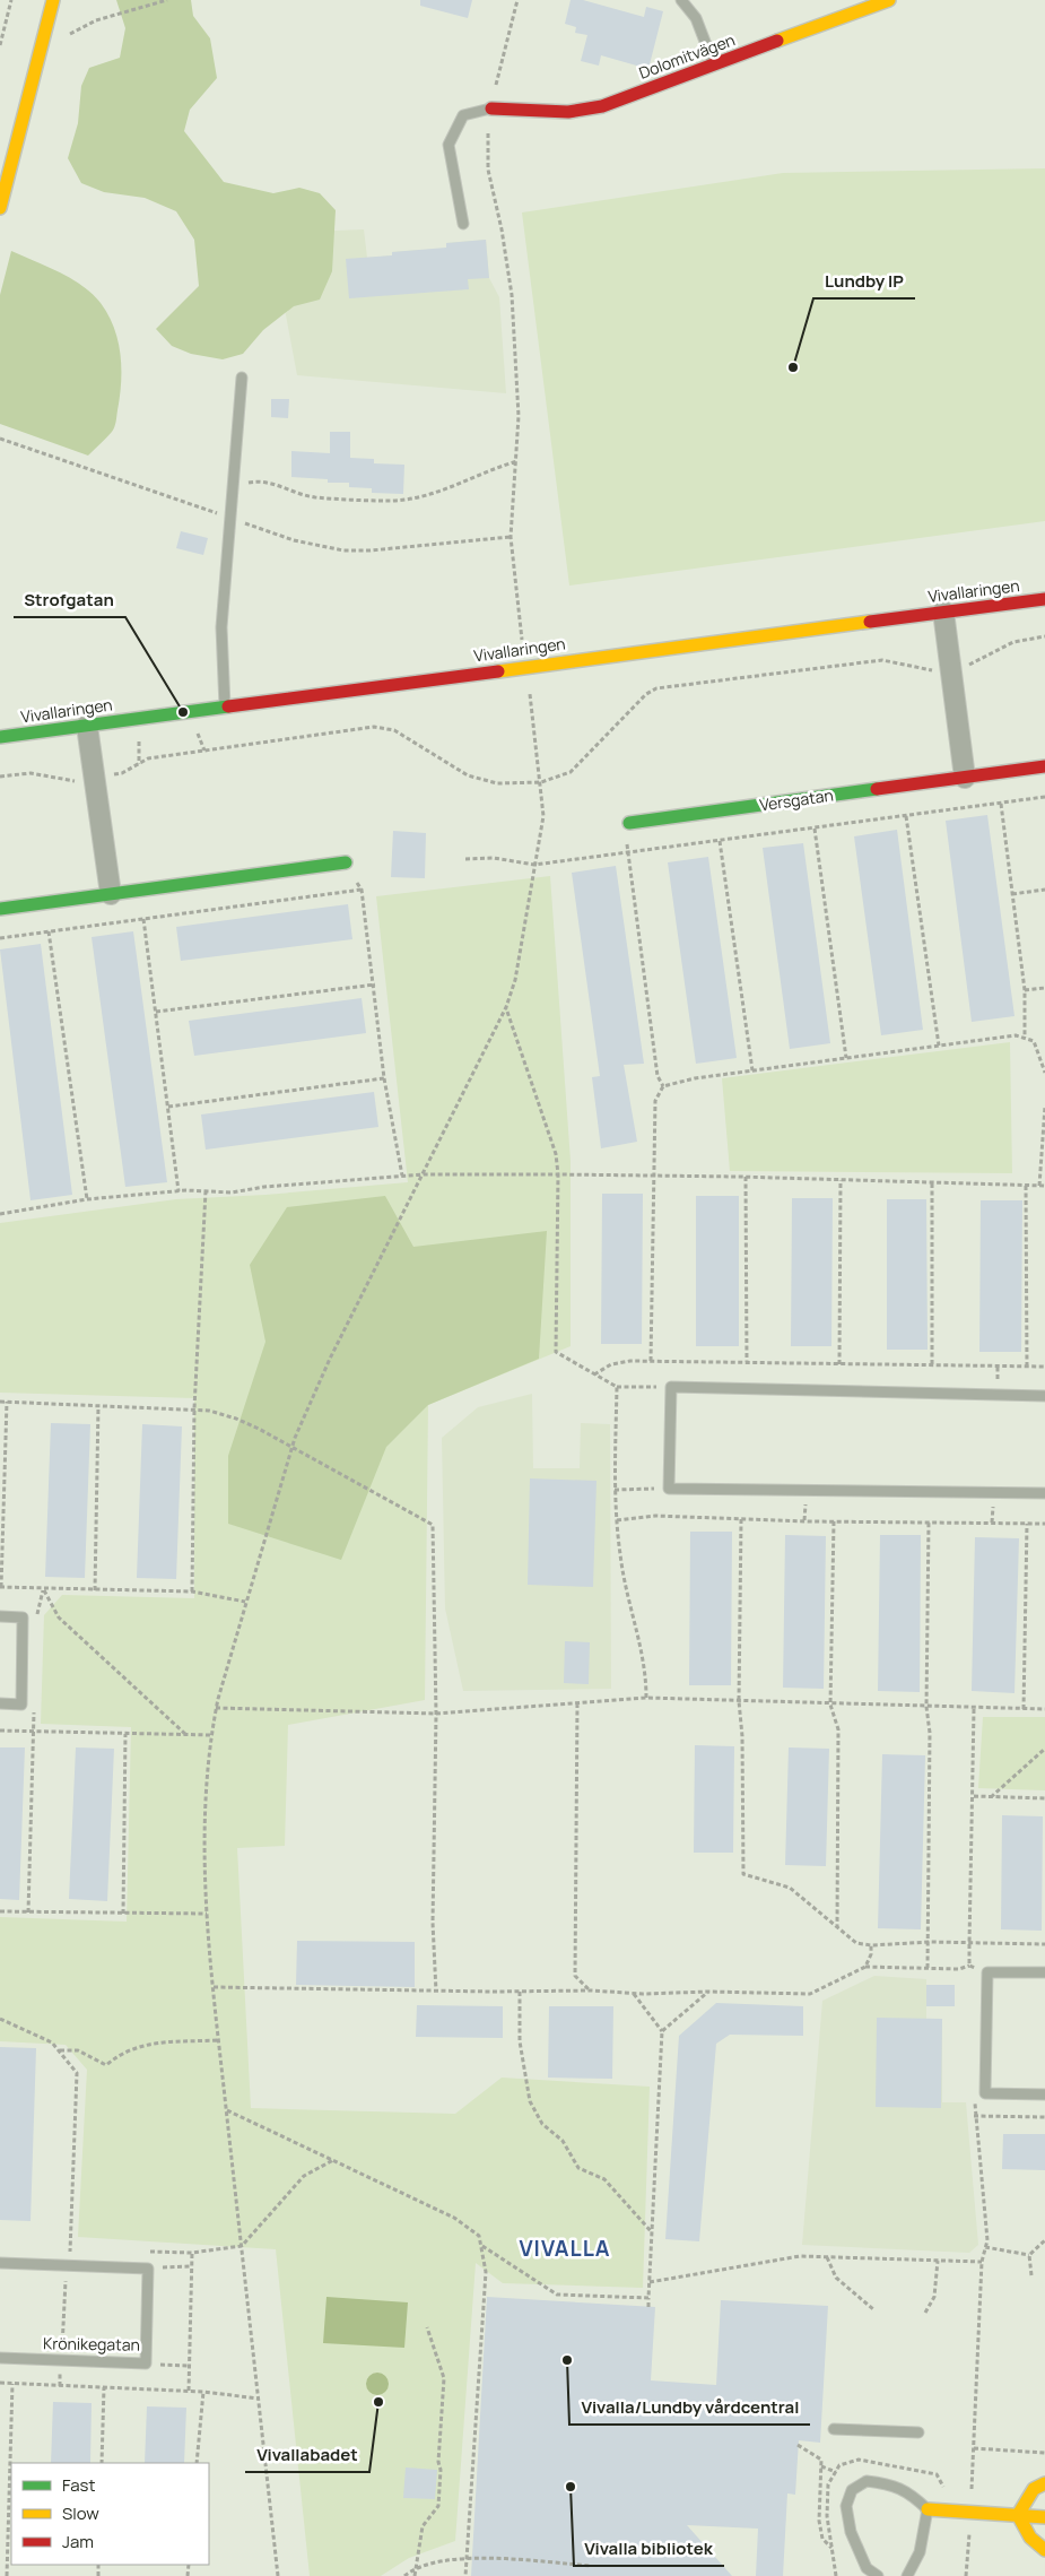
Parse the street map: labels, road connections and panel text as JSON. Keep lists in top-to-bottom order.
{
  "streets": {
    "street": ["Dolomitvägen", "Vivallaringen", "Versgatan"],
    "lane": ["Krönikegatan"]
  },
  "districts": ["VIVALLA"],
  "places": [
    "Lundby IP",
    "Strofgatan",
    "Vivalla/Lundby vårdcentral",
    "Vivallabadet",
    "Vivalla bibliotek"
  ],
  "legend": ["Fast", "Slow", "Jam"]
}
